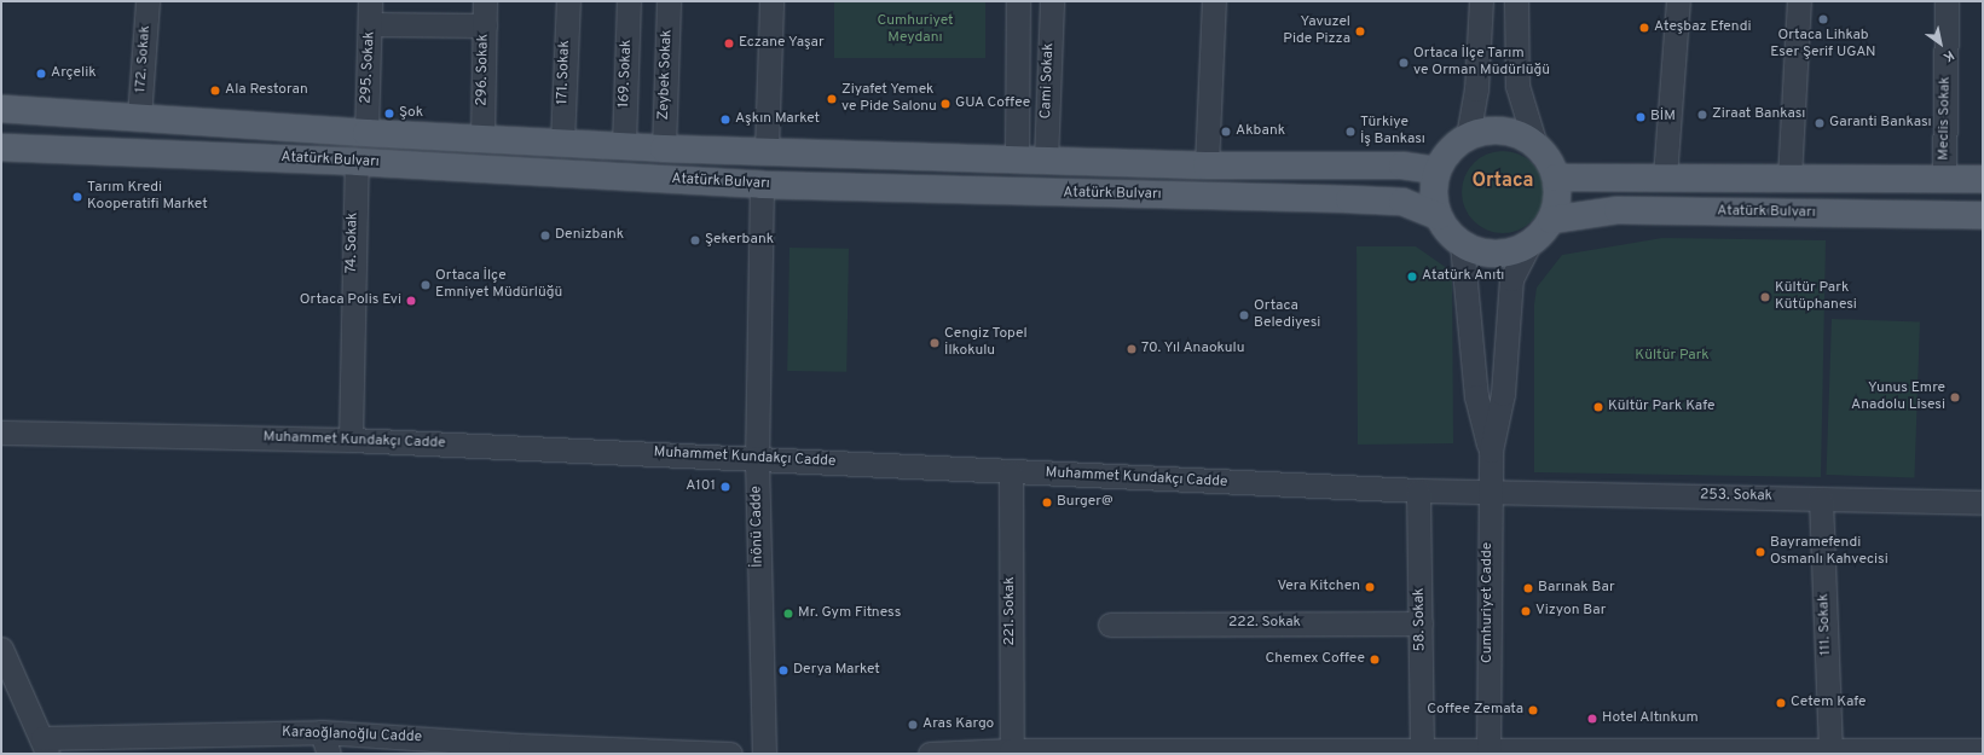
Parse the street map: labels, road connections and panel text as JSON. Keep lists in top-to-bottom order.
{
  "streets": {
    "main road": ["Atatürk Bulvarı"],
    "street": [
      "172. Sokak",
      "295. Sokak",
      "296. Sokak",
      "171. Sokak",
      "169. Sokak",
      "Zeybek Sokak",
      "Cami Sokak",
      "Meclis Sokak",
      "74. Sokak",
      "Muhammet Kundakçı Cadde",
      "253. Sokak",
      "İnönü Cadde",
      "Cumhuriyet Cadde",
      "221. Sokak",
      "58. Sokak",
      "222. Sokak",
      "111. Sokak",
      "Karaoğlanoğlu Cadde"
    ]
  },
  "crossings": [
    ["172. Sokak", "Atatürk Bulvarı"],
    ["295. Sokak", "Atatürk Bulvarı"],
    ["296. Sokak", "Atatürk Bulvarı"],
    ["171. Sokak", "Atatürk Bulvarı"],
    ["169. Sokak", "Atatürk Bulvarı"],
    ["Zeybek Sokak", "Atatürk Bulvarı"],
    ["Cami Sokak", "Atatürk Bulvarı"],
    ["Atatürk Bulvarı", "74. Sokak"],
    ["Atatürk Bulvarı", "İnönü Cadde"],
    ["Atatürk Bulvarı", "Cumhuriyet Cadde"],
    ["74. Sokak", "Muhammet Kundakçı Cadde"],
    ["Muhammet Kundakçı Cadde", "253. Sokak"],
    ["Muhammet Kundakçı Cadde", "İnönü Cadde"],
    ["Muhammet Kundakçı Cadde", "Cumhuriyet Cadde"],
    ["Muhammet Kundakçı Cadde", "221. Sokak"],
    ["Muhammet Kundakçı Cadde", "58. Sokak"],
    ["253. Sokak", "Cumhuriyet Cadde"],
    ["253. Sokak", "111. Sokak"],
    ["58. Sokak", "222. Sokak"]
  ],
  "districts": ["Ortaca"],
  "parks": ["Cumhuriyet Meydanı", "Kültür Park"],
  "places": [
    "Ortaca Lihkab Eser Şerif UGAN",
    "Ateşbaz Efendi",
    "Yavuzel Pide Pizza",
    "Eczane Yaşar",
    "Ortaca İlçe Tarım ve Orman Müdürlüğü",
    "Arçelik",
    "Ala Restoran",
    "Ziyafet Yemek ve Pide Salonu",
    "GUA Coffee",
    "Şok",
    "Ziraat Bankası",
    "BİM",
    "Aşkın Market",
    "Garanti Bankası",
    "Akbank",
    "Türkiye İş Bankası",
    "Tarım Kredi Kooperatifi Market",
    "Denizbank",
    "Şekerbank",
    "Atatürk Anıtı",
    "Ortaca İlçe Emniyet Müdürlüğü",
    "Kültür Park Kütüphanesi",
    "Ortaca Polis Evi",
    "Ortaca Belediyesi",
    "Cengiz Topel İlkokulu",
    "70. Yıl Anaokulu",
    "Yunus Emre Anadolu Lisesi",
    "Kültür Park Kafe",
    "A101",
    "Burger@",
    "Bayramefendi Osmanlı Kahvecisi",
    "Vera Kitchen",
    "Barınak Bar",
    "Vizyon Bar",
    "Mr. Gym Fitness",
    "Chemex Coffee",
    "Derya Market",
    "Cetem Kafe",
    "Coffee Zemata",
    "Hotel Altınkum",
    "Aras Kargo"
  ],
  "north": "bottom right"
}
